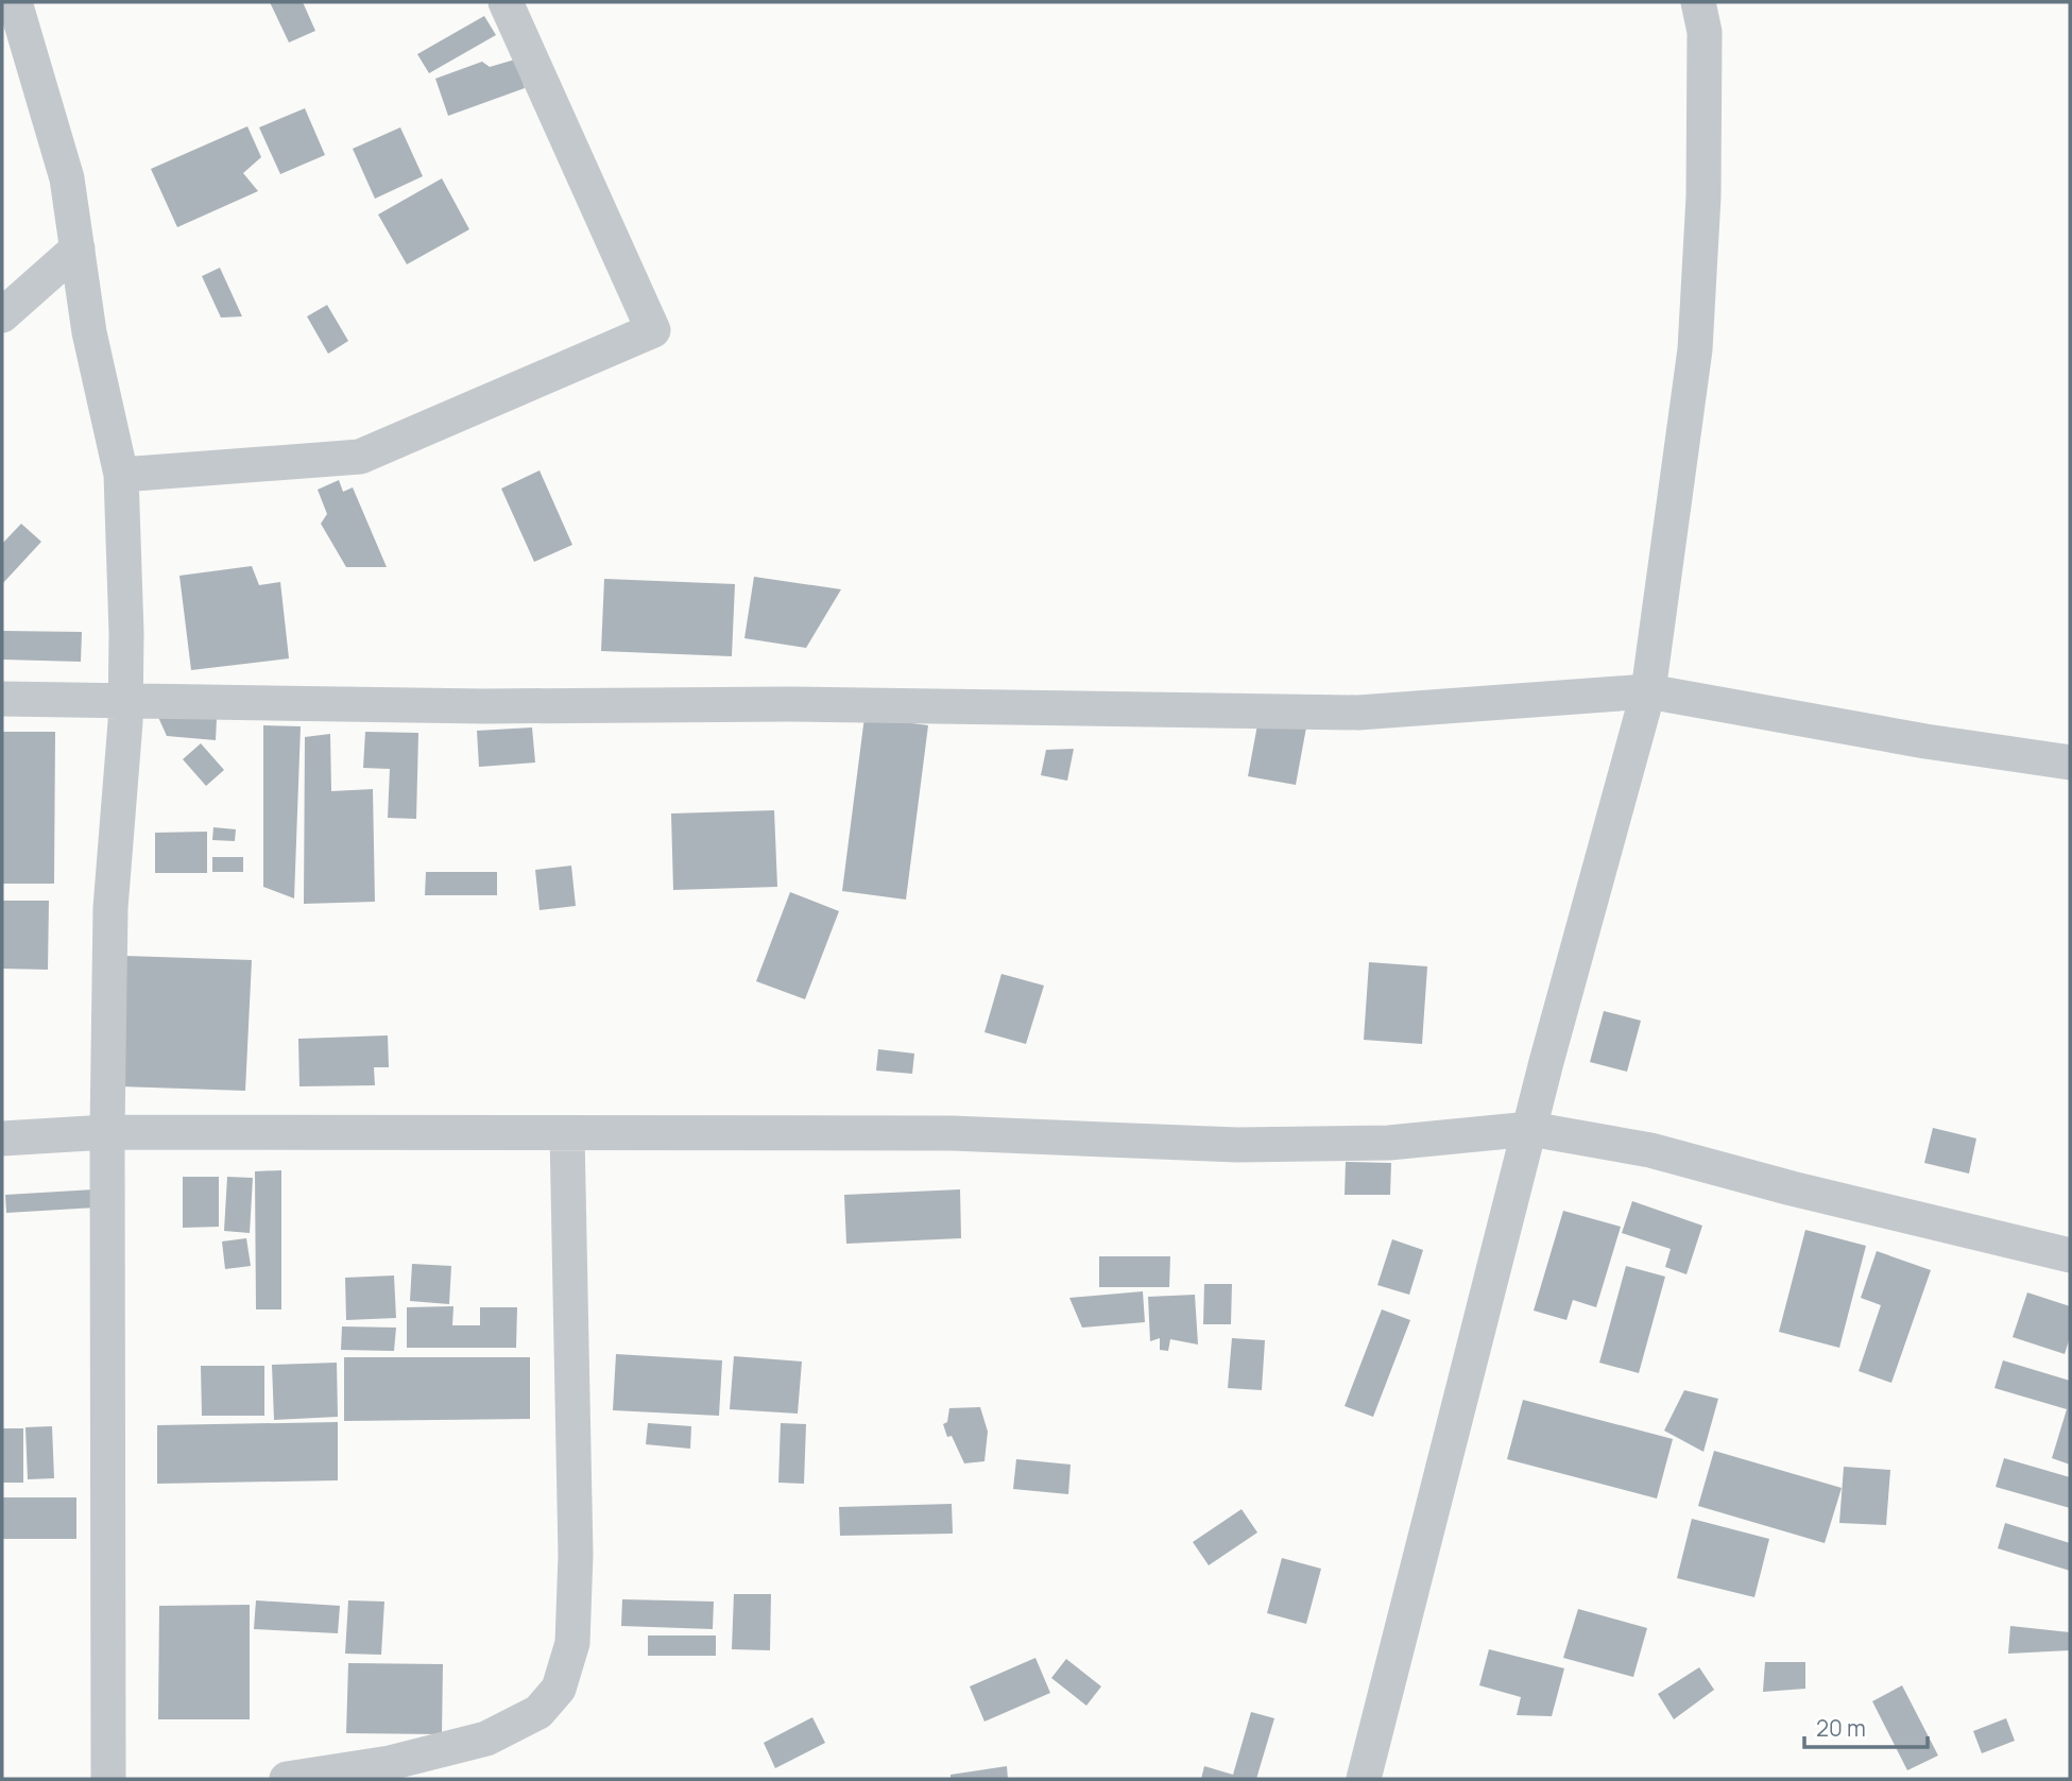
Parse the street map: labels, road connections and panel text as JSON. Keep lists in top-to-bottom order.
{
  "scale_bar": "20 m"
}
